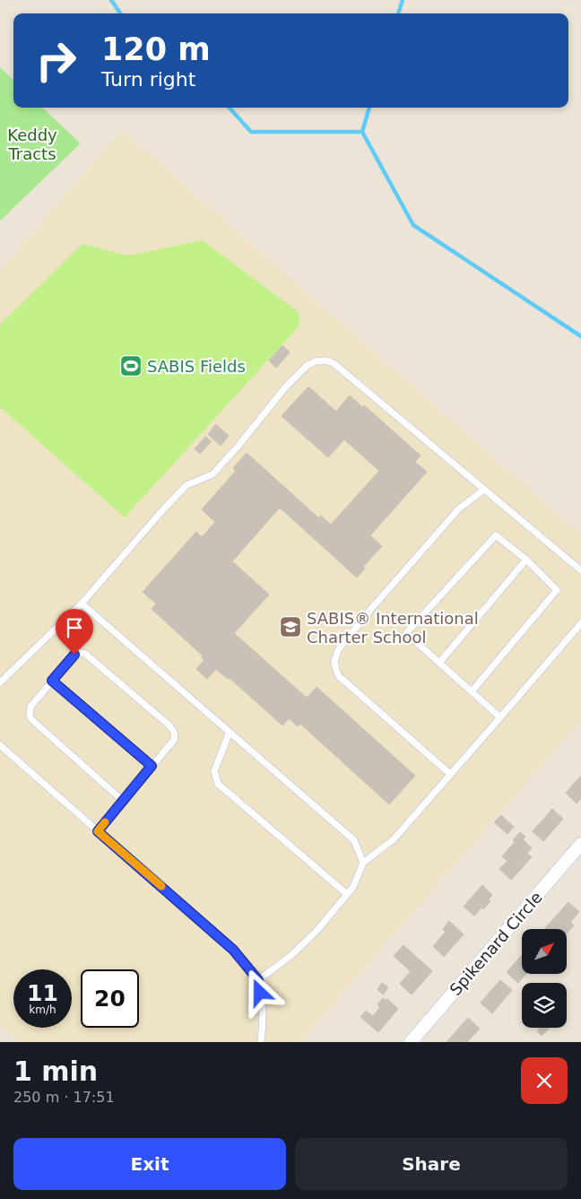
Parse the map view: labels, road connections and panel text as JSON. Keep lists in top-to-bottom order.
{
  "streets": {
    "street": ["Spikenard Circle"]
  },
  "parks": ["Keddy Tracts"],
  "places": {
    "sports": ["SABIS Fields"],
    "school or university": ["SABIS® International Charter School"]
  },
  "north": "top right",
  "page": {
    "turn": ["120 m", "Turn right"],
    "speed": "11 km/h",
    "limit": "20",
    "heading": ["1 min", "250 m · 17:51"],
    "buttons": ["Exit", "Share"]
  }
}
